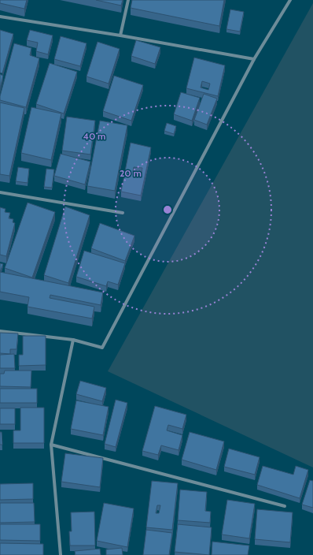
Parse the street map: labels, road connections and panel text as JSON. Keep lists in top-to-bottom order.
{
  "rings": ["40 m", "20 m"]
}
